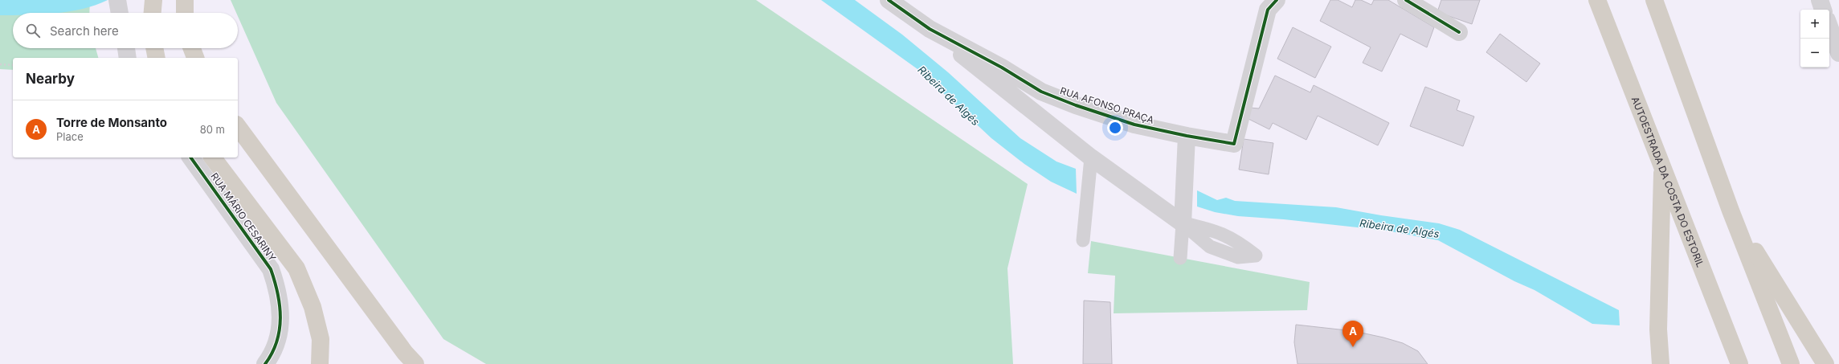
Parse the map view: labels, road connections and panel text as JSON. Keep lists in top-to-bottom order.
{
  "streets": {
    "highway": ["AUTOESTRADA DA COSTA DO ESTORIL"],
    "street": ["RUA AFONSO PRAÇA", "RUA MÁRIO CESARINY"]
  },
  "water": ["Ribeira de Algés"],
  "page": {
    "map_buttons": ["+", "−"],
    "search": "Search here",
    "heading": "Nearby",
    "list": [
      {
        "mark": "A",
        "name": "Torre de Monsanto",
        "note": "Place",
        "value": "80 m"
      }
    ],
    "pins": "A"
  }
}
